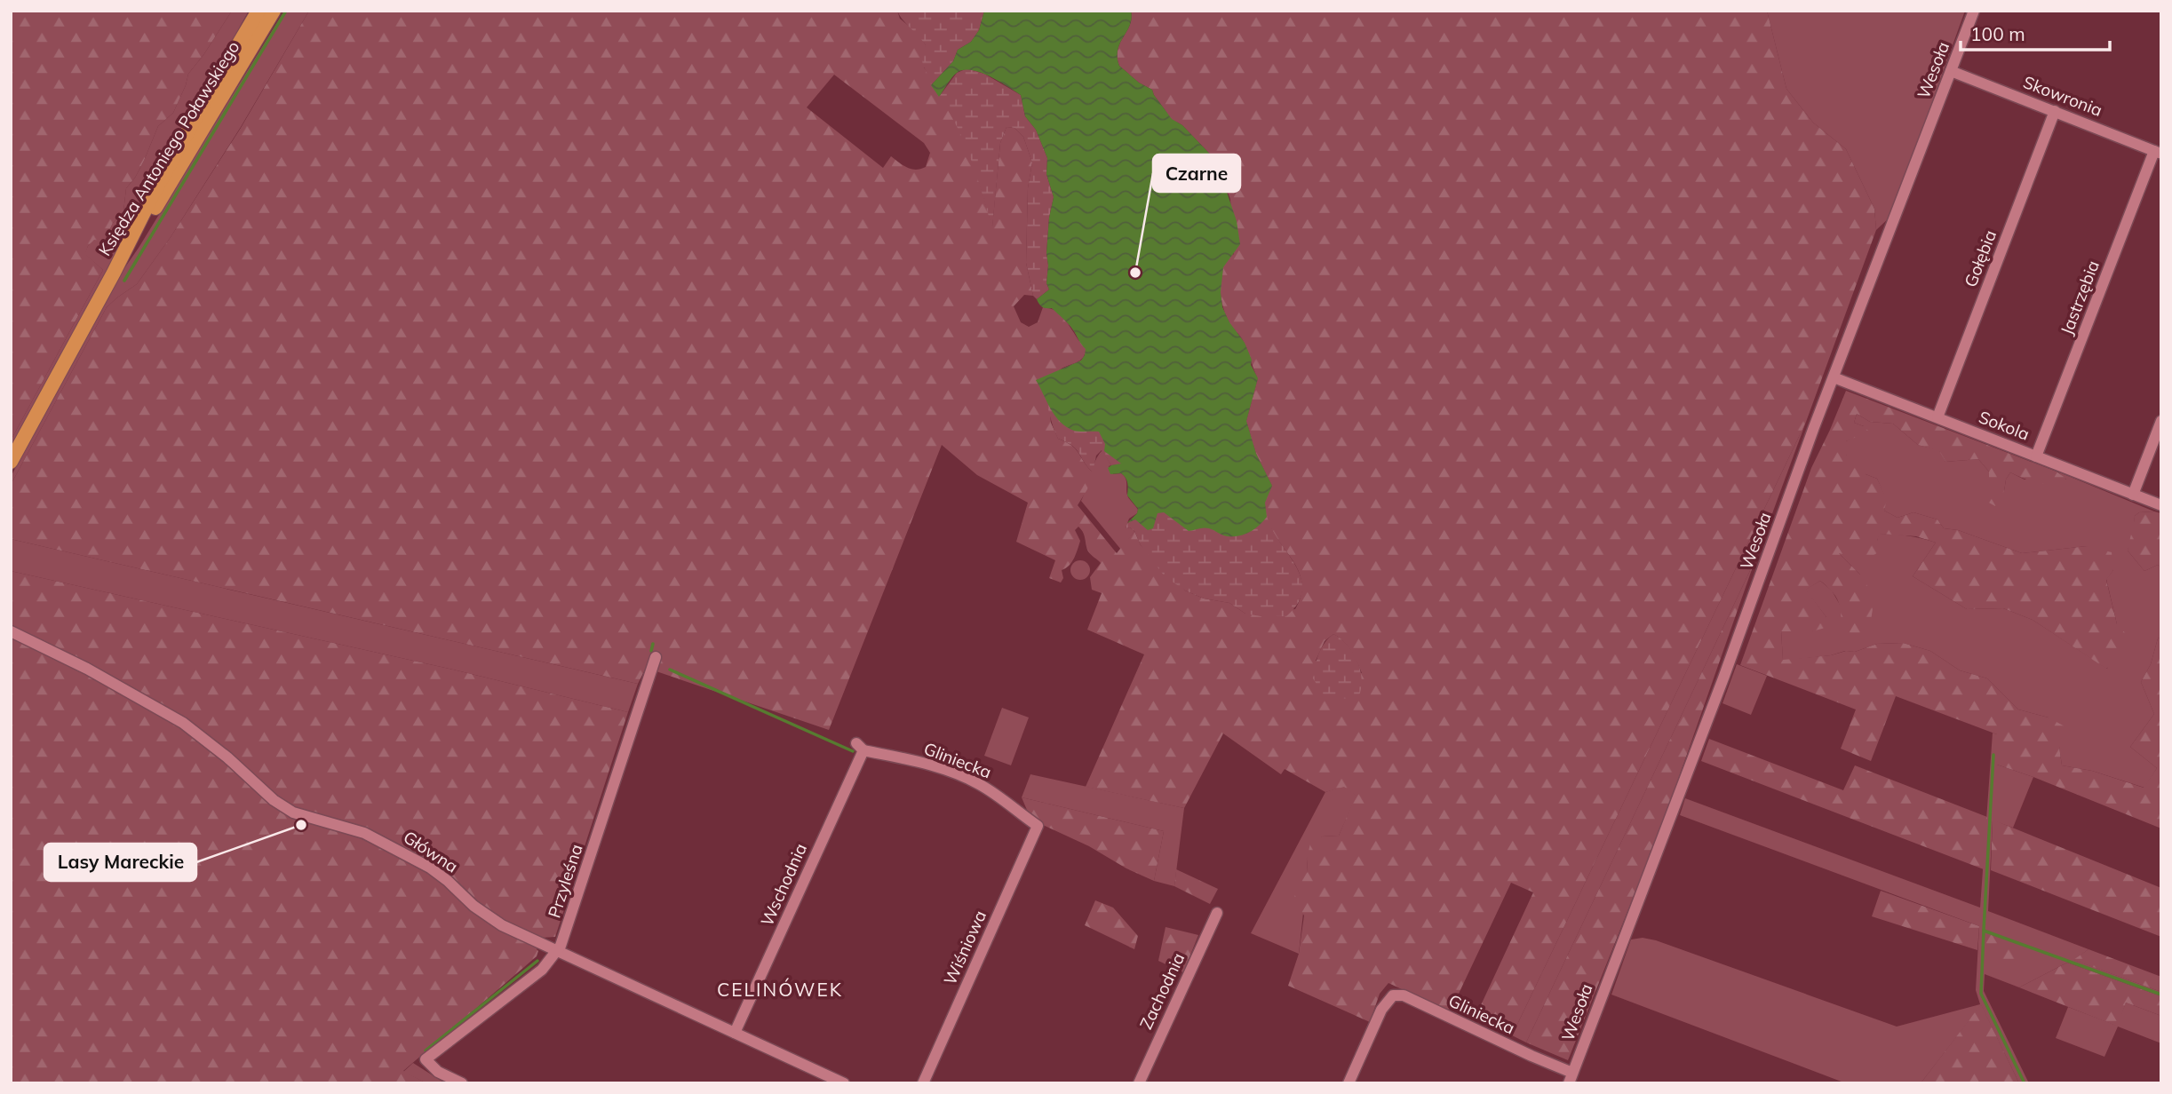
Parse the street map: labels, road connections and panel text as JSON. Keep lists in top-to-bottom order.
{
  "streets": {
    "main road": ["Księdza Antoniego Poławskiego"],
    "street": [
      "Wesoła",
      "Skowronia",
      "Gołębia",
      "Jastrzębia",
      "Sokola",
      "Gliniecka",
      "Główna",
      "Przyleśna",
      "Wschodnia",
      "Wiśniowa",
      "Zachodnia"
    ]
  },
  "crossings": [
    ["Wesoła", "Skowronia"],
    ["Wesoła", "Sokola"],
    ["Wesoła", "Gliniecka"],
    ["Skowronia", "Gołębia"],
    ["Skowronia", "Jastrzębia"],
    ["Gołębia", "Sokola"],
    ["Jastrzębia", "Sokola"],
    ["Gliniecka", "Wschodnia"],
    ["Gliniecka", "Wiśniowa"],
    ["Główna", "Przyleśna"],
    ["Główna", "Wschodnia"]
  ],
  "districts": ["CELINÓWEK"],
  "places": ["Czarne", "Lasy Mareckie"],
  "scale_bar": "100 m"
}
